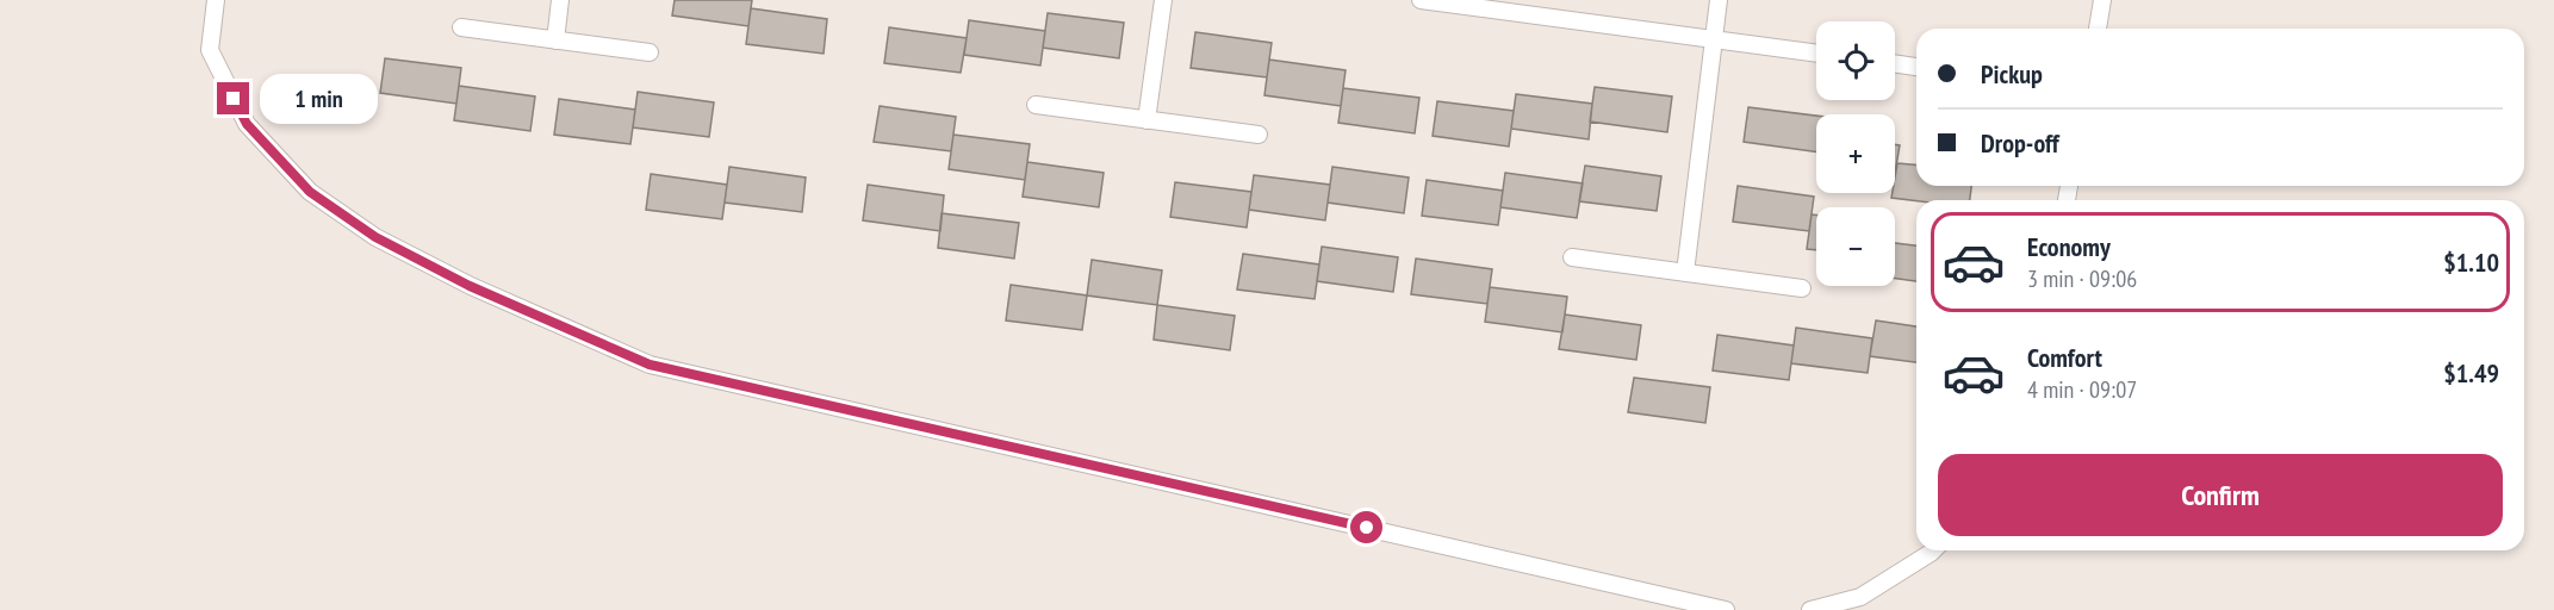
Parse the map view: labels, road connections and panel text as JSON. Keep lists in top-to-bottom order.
{
  "page": {
    "map_buttons": ["+", "−"],
    "banner": ["Pickup", "Drop-off"],
    "bubble": "1 min",
    "list": [
      {
        "name": "Economy",
        "note": "3 min · 09:06",
        "value": "$1.10"
      },
      {
        "name": "Comfort",
        "note": "4 min · 09:07",
        "value": "$1.49"
      }
    ],
    "buttons": "Confirm"
  }
}
